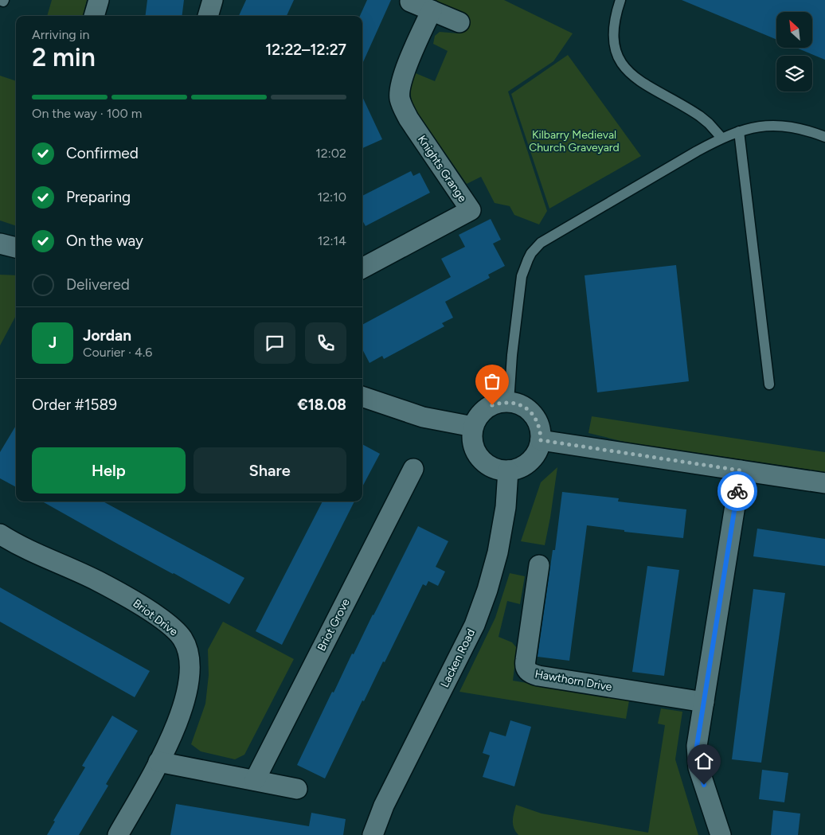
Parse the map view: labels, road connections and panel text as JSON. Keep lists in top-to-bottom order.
{
  "streets": {
    "street": [
      "Knights Grange",
      "Briot Drive",
      "Briot Grove",
      "Lacken Road",
      "Hawthorn Drive"
    ]
  },
  "parks": ["Kilbarry Medieval Church Graveyard"],
  "north": "top left",
  "page": {
    "heading": ["2 min", "Arriving in", "12:22–12:27"],
    "panel": [
      "Jordan",
      "Courier · 4.6",
      "Order #1589",
      "€18.08"
    ],
    "bar": "On the way · 100 m",
    "list": [
      ["Confirmed", "12:02"],
      ["Preparing", "12:10"],
      ["On the way", "12:14"],
      "Delivered"
    ],
    "round": "J",
    "buttons": ["Help", "Share"]
  }
}
